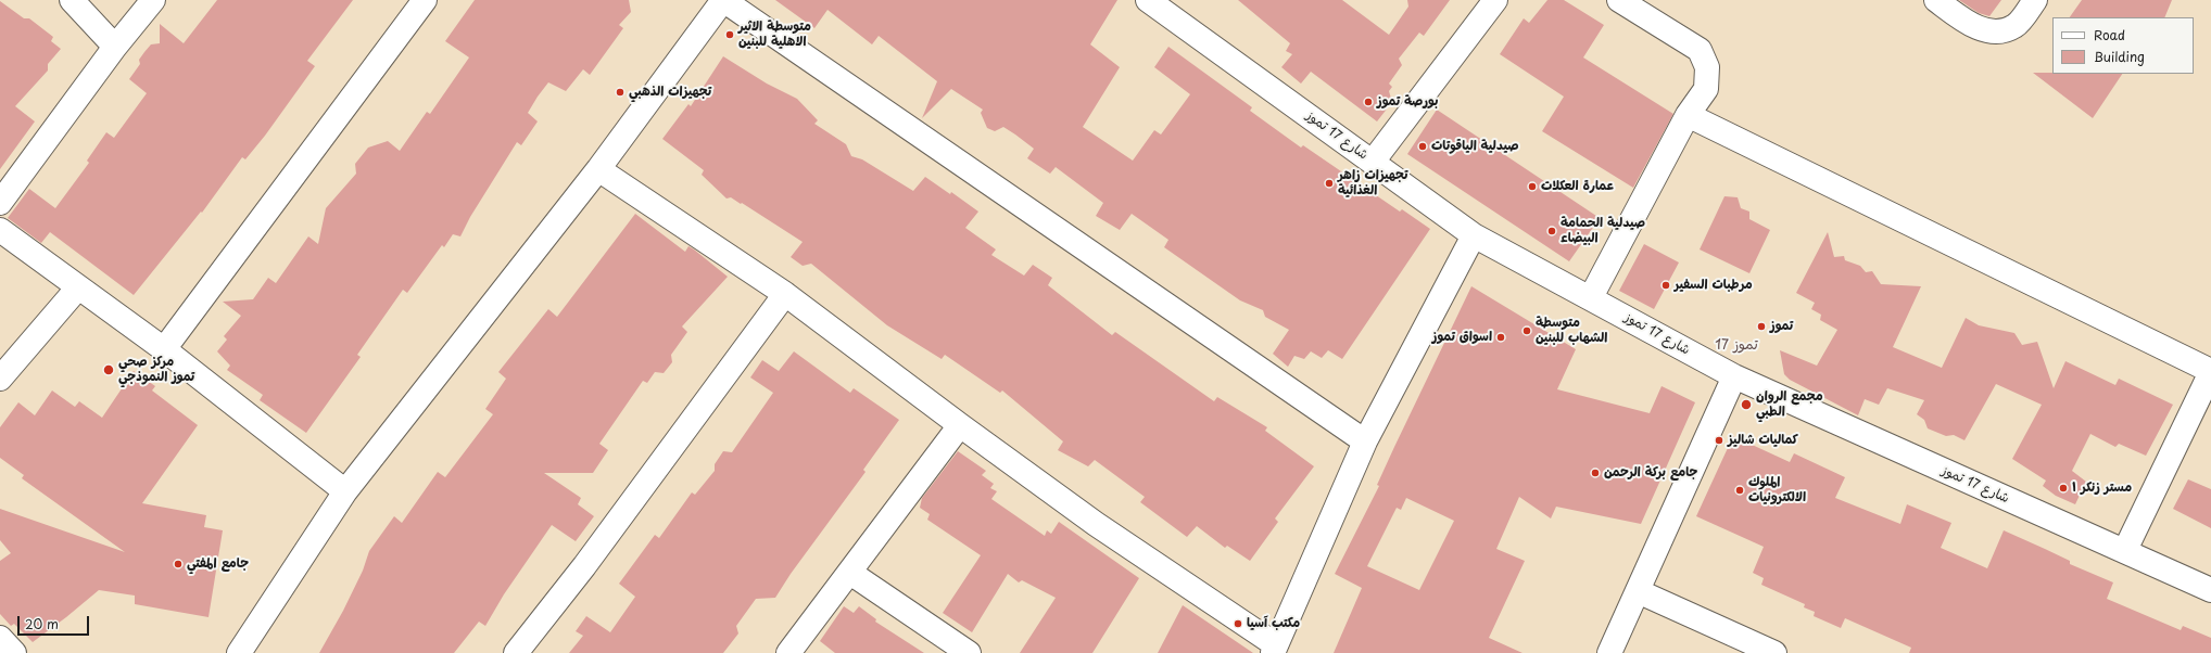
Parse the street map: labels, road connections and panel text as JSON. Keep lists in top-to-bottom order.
{
  "streets": {
    "street": ["شارع 17 تموز"]
  },
  "districts": ["17 تموز"],
  "places": [
    "متوسطة الاثير الاهلية للبنين",
    "تجهيزات الذهبي",
    "بورصة تموز",
    "صيدلية الياقوتات",
    "تجهيزات زاهر الغذائية",
    "عمارة العكلات",
    "صيدلية الحمامة البيضاء",
    "مرطبات السفير",
    "تموز",
    "متوسطة الشهاب للبنين",
    "اسواق تموز",
    "مركز صحي تموز النموذجي",
    "مجمع الروان الطبي",
    "كماليات شاليز",
    "جامع بركة الرحمن",
    "مستر زنكر ١",
    "الملوك الالكترونيات",
    "جامع المفتي",
    "مكتب آسيا"
  ],
  "legend": ["Road", "Building"],
  "scale_bar": "20 m"
}
